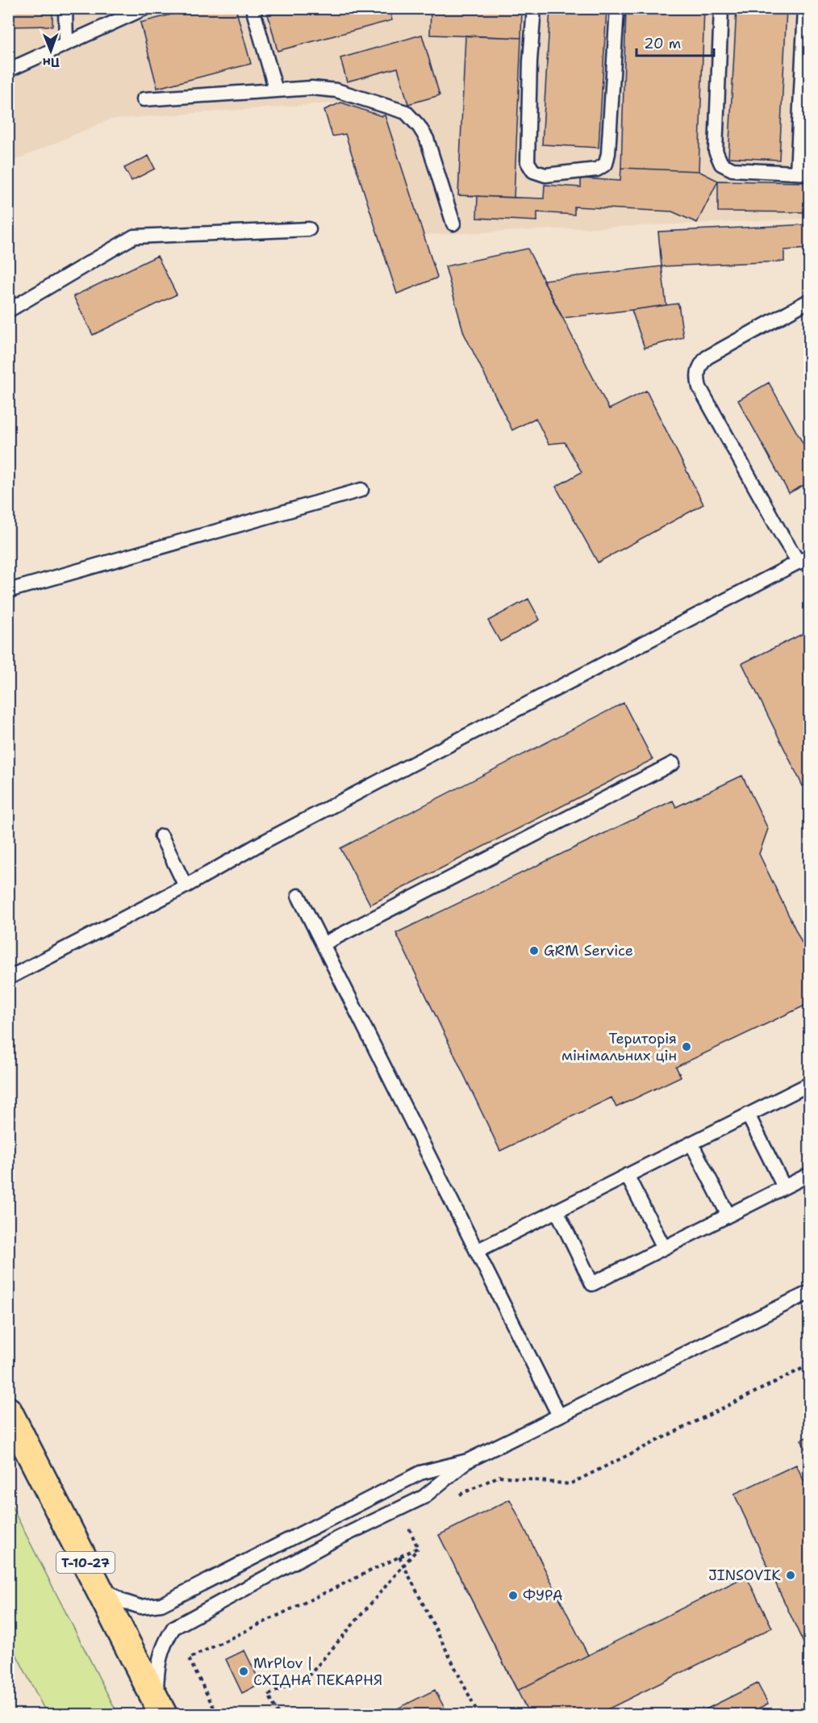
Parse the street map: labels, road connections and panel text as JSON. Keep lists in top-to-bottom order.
{
  "streets": {
    "highway": ["Т-10-27"]
  },
  "places": [
    "GRM Service",
    "Територія мінімальних цін",
    "JINSOVIK",
    "ФУРА",
    "MrPlov | СХІДНА ПЕКАРНЯ"
  ],
  "scale_bar": "20 m",
  "north": "bottom"
}
